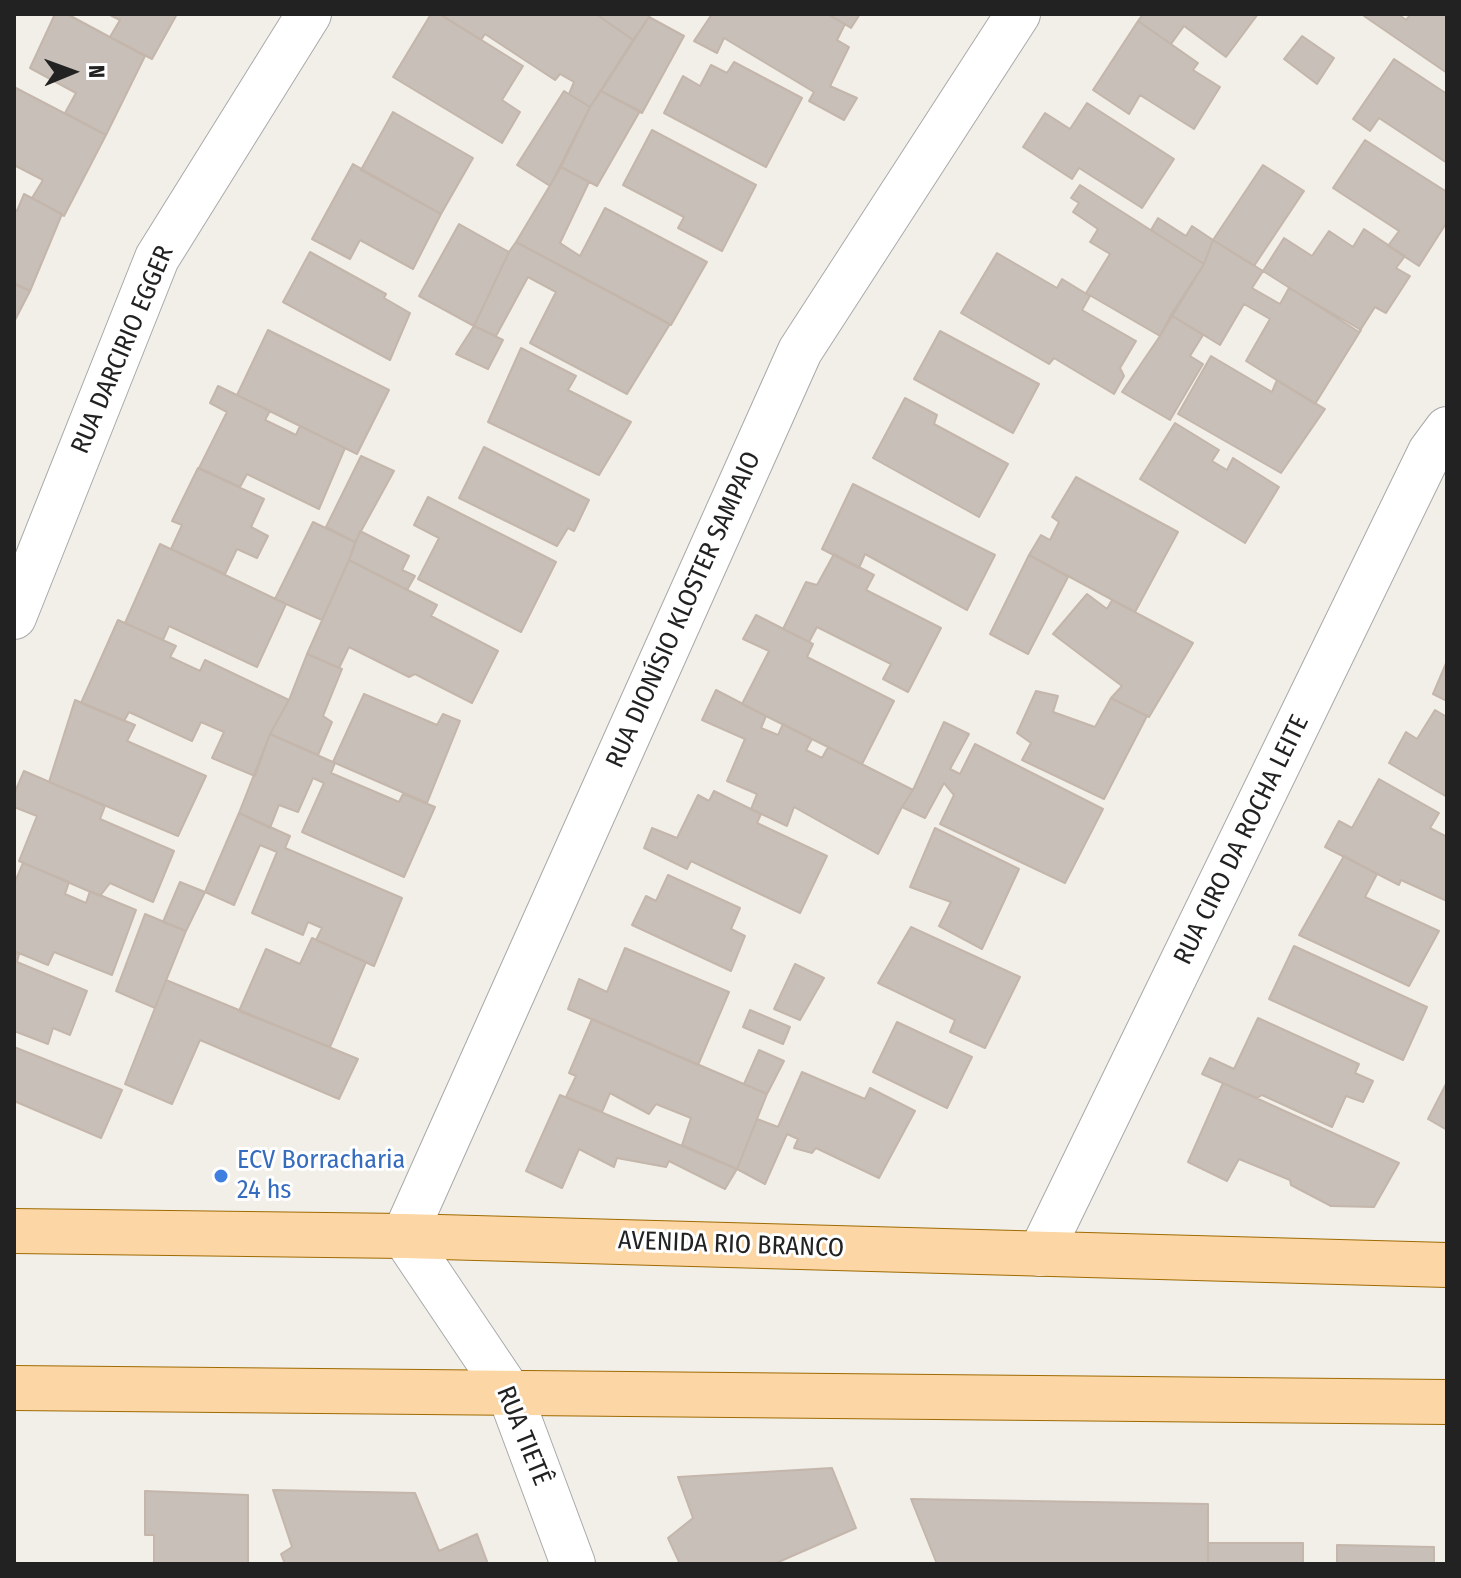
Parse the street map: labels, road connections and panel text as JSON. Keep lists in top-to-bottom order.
{
  "streets": {
    "main road": ["AVENIDA RIO BRANCO"],
    "street": [
      "RUA DARCIRIO EGGER",
      "RUA DIONÍSIO KLOSTER SAMPAIO",
      "RUA CIRO DA ROCHA LEITE",
      "RUA TIETÊ"
    ]
  },
  "crossings": [
    ["RUA DIONÍSIO KLOSTER SAMPAIO", "AVENIDA RIO BRANCO"],
    ["RUA DIONÍSIO KLOSTER SAMPAIO", "RUA TIETÊ"],
    ["RUA CIRO DA ROCHA LEITE", "AVENIDA RIO BRANCO"],
    ["AVENIDA RIO BRANCO", "RUA TIETÊ"]
  ],
  "places": ["ECV Borracharia 24 hs"],
  "north": "right"
}
